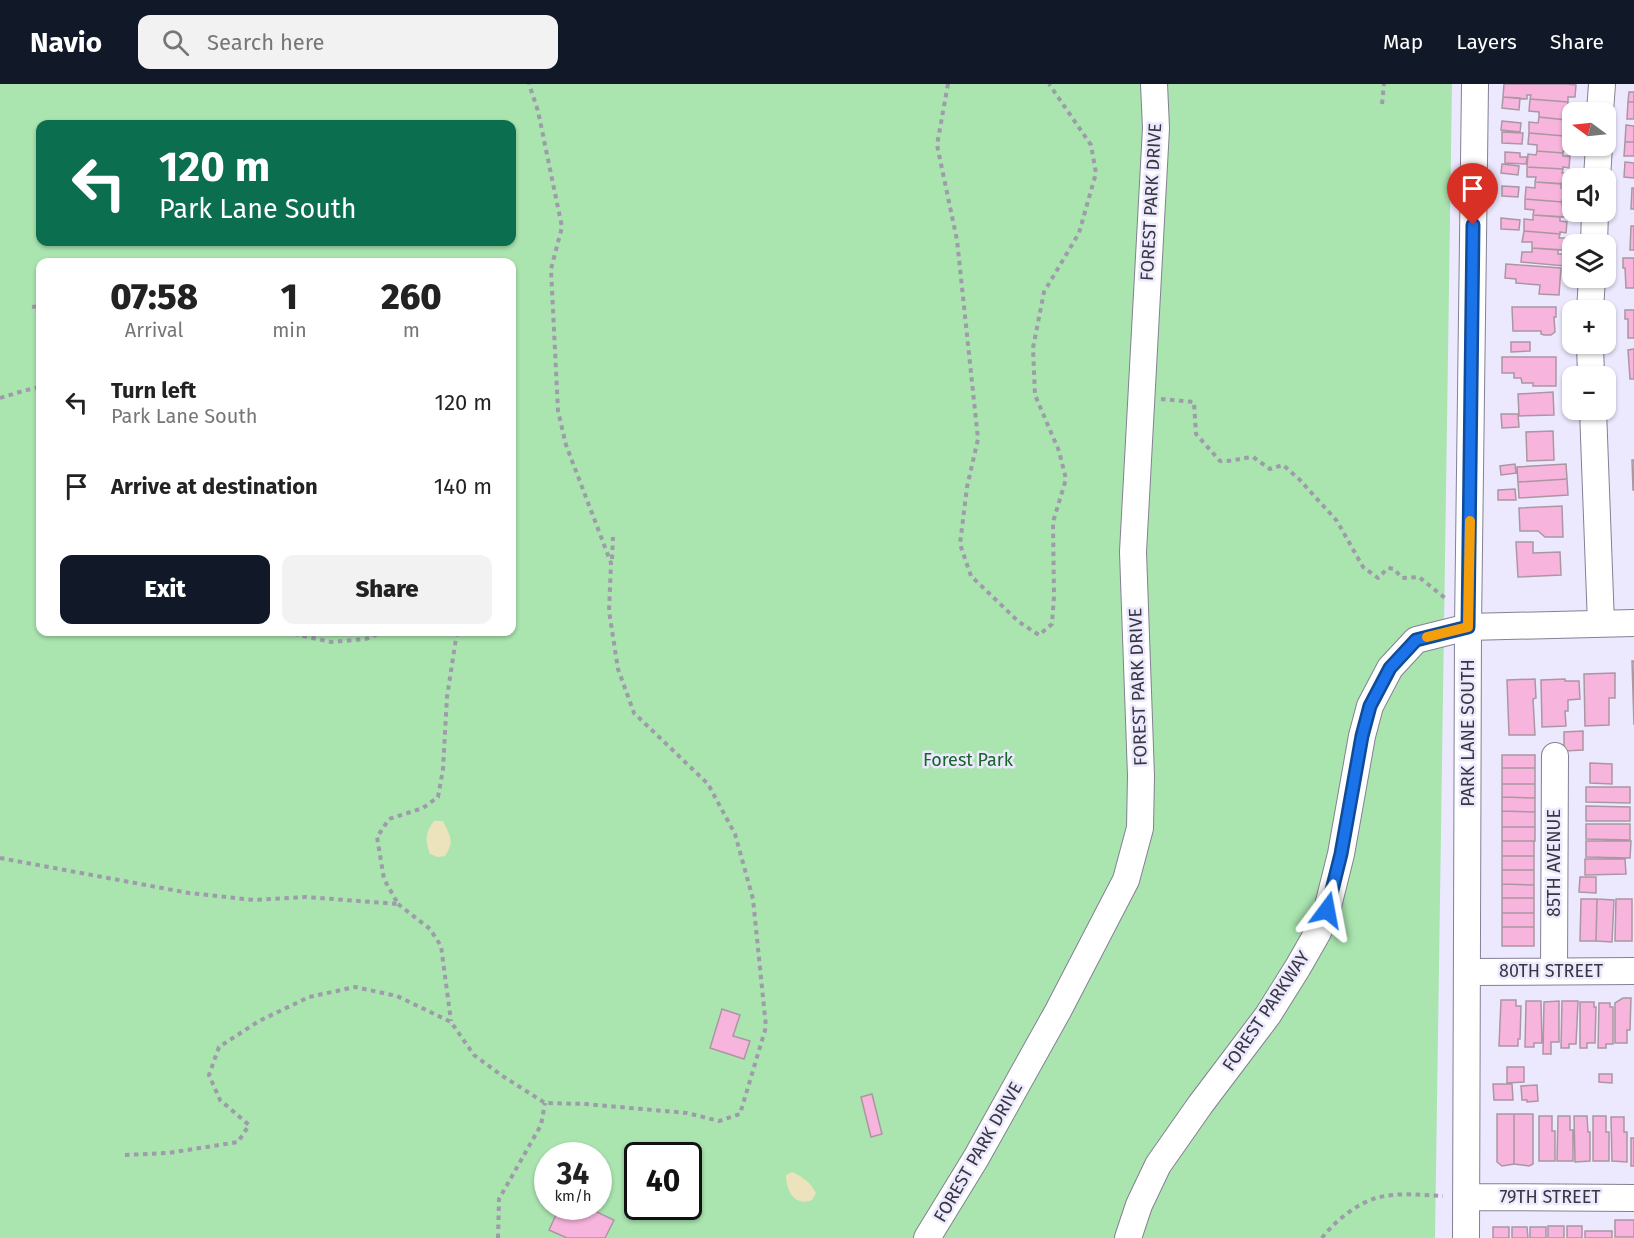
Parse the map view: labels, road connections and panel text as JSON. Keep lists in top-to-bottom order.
{
  "streets": {
    "street": [
      "FOREST PARK DRIVE",
      "PARK LANE SOUTH",
      "85TH AVENUE",
      "80TH STREET",
      "FOREST PARKWAY",
      "79TH STREET"
    ]
  },
  "crossings": [
    ["PARK LANE SOUTH", "80TH STREET"],
    ["PARK LANE SOUTH", "FOREST PARKWAY"],
    ["PARK LANE SOUTH", "79TH STREET"],
    ["85TH AVENUE", "80TH STREET"]
  ],
  "parks": ["Forest Park"],
  "north": "left",
  "page": {
    "header": "Navio",
    "search": "Search here",
    "nav": ["Map", "Layers", "Share"],
    "map_buttons": ["+", "−"],
    "turn": ["120 m", "Park Lane South"],
    "eta": [
      "07:58",
      "Arrival",
      "1",
      "min",
      "260",
      "m"
    ],
    "list": [
      {
        "name": "Turn left",
        "note": "Park Lane South",
        "value": "120 m"
      },
      {
        "name": "Arrive at destination",
        "value": "140 m"
      }
    ],
    "buttons": ["Exit", "Share"],
    "speed": "34 km/h",
    "limit": "40"
  }
}
